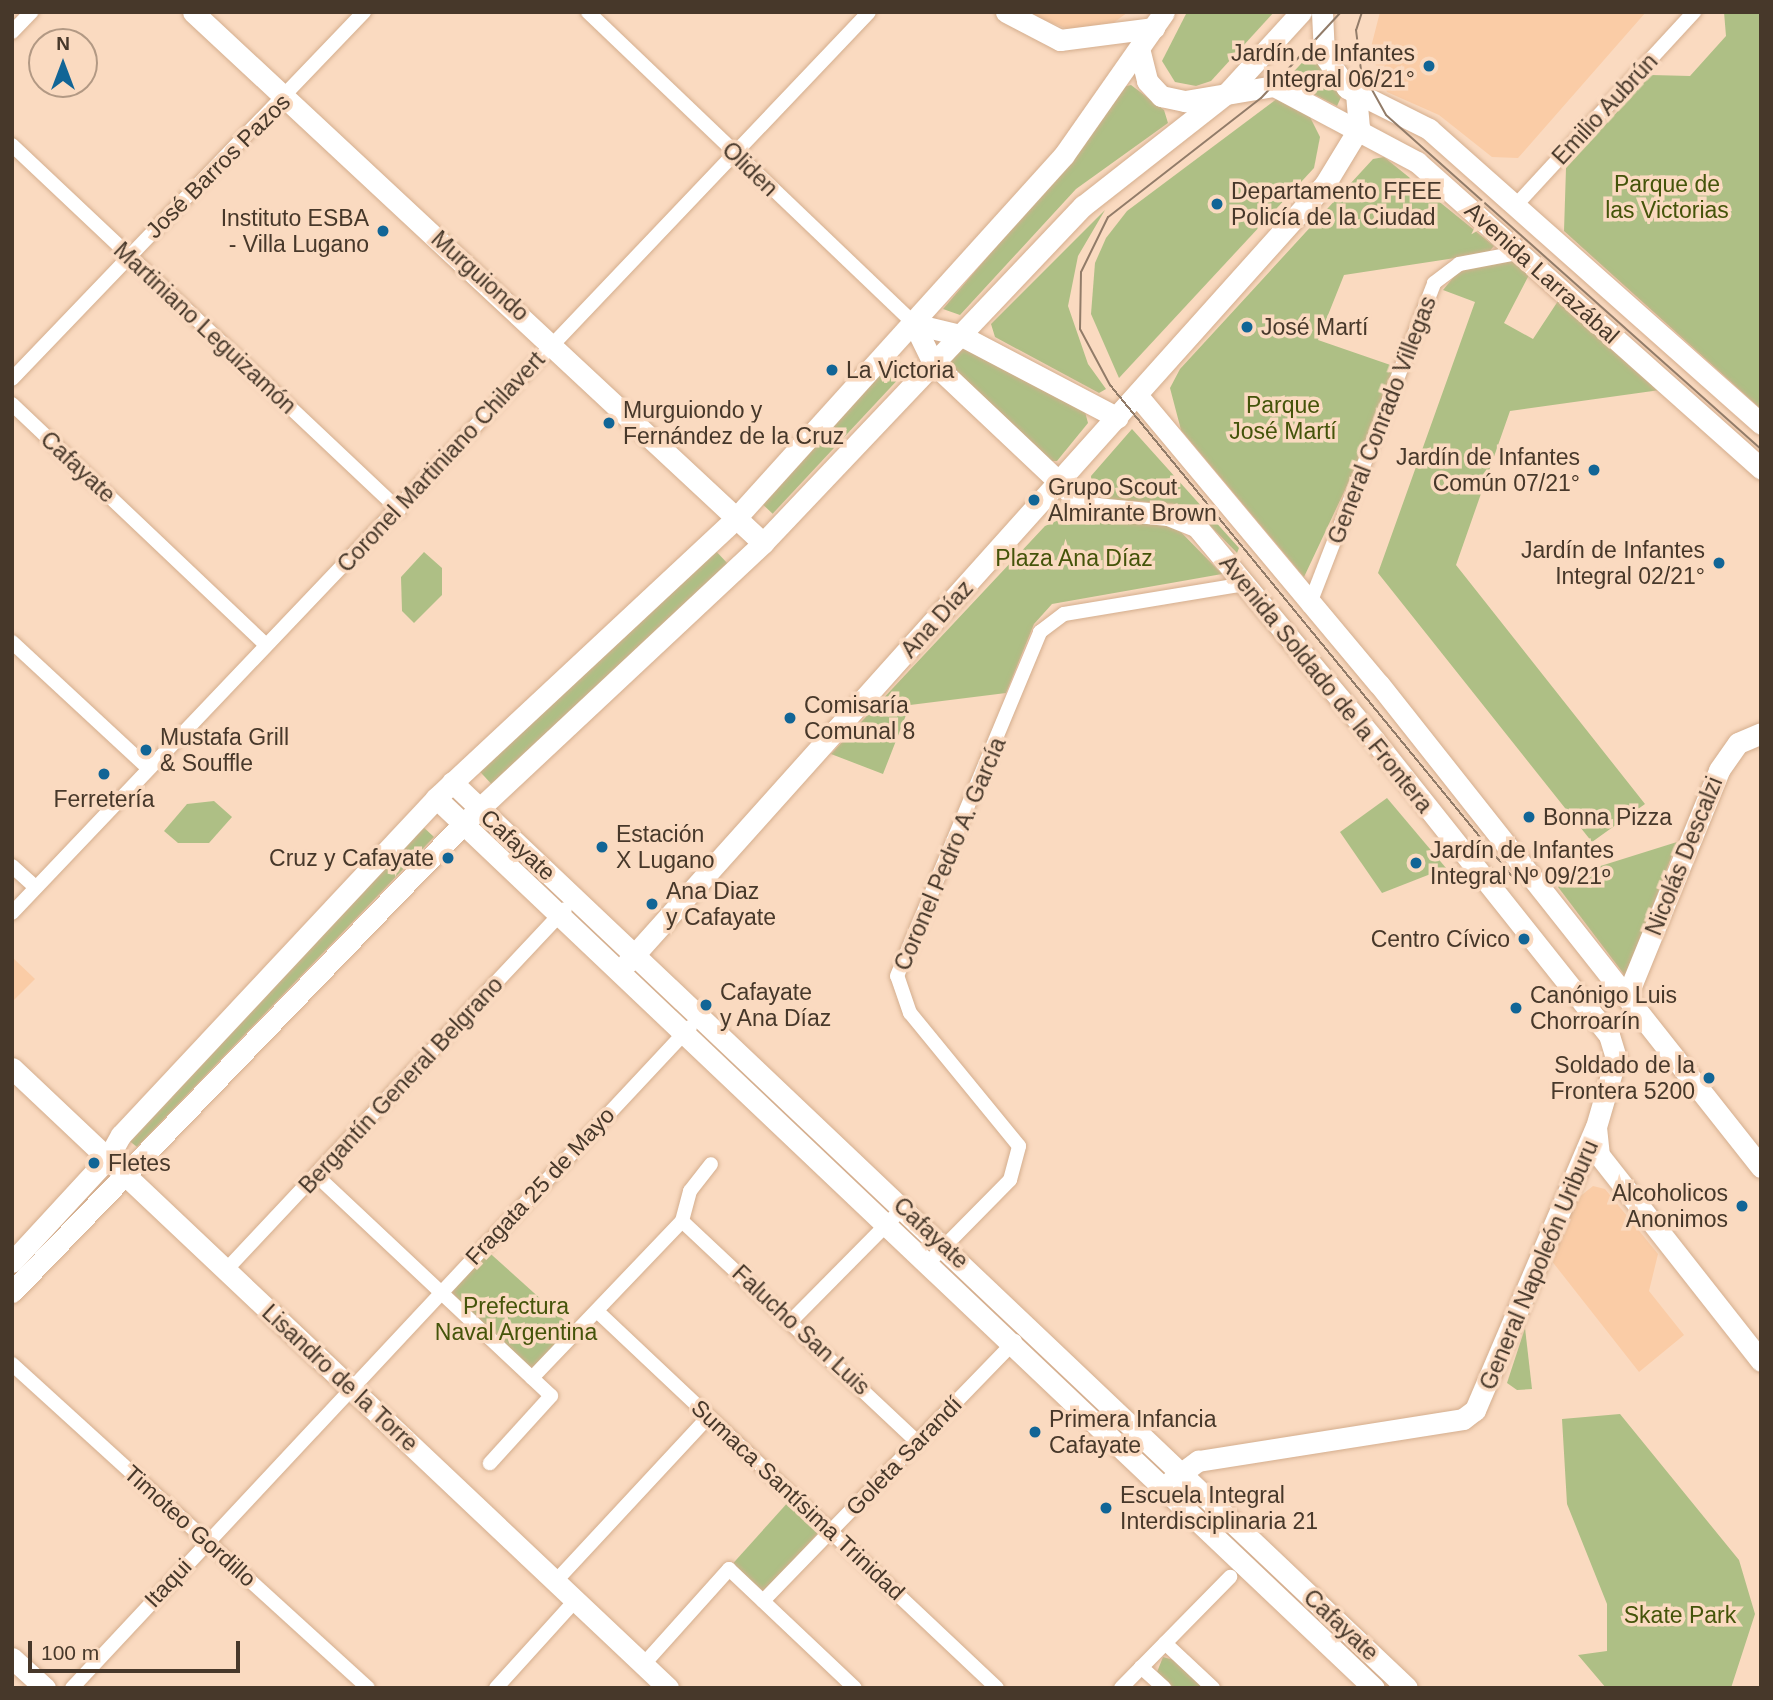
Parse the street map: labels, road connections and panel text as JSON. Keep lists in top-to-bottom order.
{
  "streets": {
    "street": [
      "Emilio Aubrún",
      "José Barros Pazos",
      "Oliden",
      "Avenida Larrazábal",
      "Murguiondo",
      "Martiniano Leguizamón",
      "General Conrado Villegas",
      "Coronel Martiniano Chilavert",
      "Cafayate",
      "Ana Díaz",
      "Avenida Soldado de la Frontera",
      "Coronel Pedro A. García",
      "Nicolás Descalzi",
      "Bergantín General Belgrano",
      "Fragata 25 de Mayo",
      "General Napoleón Uriburu",
      "Falucho San Luis",
      "Lisandro de la Torre",
      "Goleta Sarandí",
      "Sumaca Santísima Trinidad",
      "Timoteo Gordillo",
      "Itaqui"
    ]
  },
  "crossings": [
    ["Emilio Aubrún", "Avenida Larrazábal"],
    ["José Barros Pazos", "Murguiondo"],
    ["José Barros Pazos", "Martiniano Leguizamón"],
    ["Oliden", "Coronel Martiniano Chilavert"],
    ["Oliden", "Avenida Soldado de la Frontera"],
    ["Avenida Larrazábal", "General Conrado Villegas"],
    ["Avenida Larrazábal", "Ana Díaz"],
    ["Murguiondo", "Coronel Martiniano Chilavert"],
    ["Martiniano Leguizamón", "Coronel Martiniano Chilavert"],
    ["General Conrado Villegas", "Avenida Soldado de la Frontera"],
    ["Coronel Martiniano Chilavert", "Cafayate"],
    ["Cafayate", "Ana Díaz"],
    ["Cafayate", "Coronel Pedro A. García"],
    ["Cafayate", "Bergantín General Belgrano"],
    ["Cafayate", "Fragata 25 de Mayo"],
    ["Cafayate", "General Napoleón Uriburu"],
    ["Cafayate", "Goleta Sarandí"],
    ["Ana Díaz", "Avenida Soldado de la Frontera"],
    ["Avenida Soldado de la Frontera", "Coronel Pedro A. García"],
    ["Avenida Soldado de la Frontera", "Nicolás Descalzi"],
    ["Avenida Soldado de la Frontera", "General Napoleón Uriburu"],
    ["Bergantín General Belgrano", "Lisandro de la Torre"],
    ["Fragata 25 de Mayo", "Lisandro de la Torre"],
    ["Fragata 25 de Mayo", "Itaqui"],
    ["Falucho San Luis", "Goleta Sarandí"],
    ["Lisandro de la Torre", "Itaqui"],
    ["Goleta Sarandí", "Sumaca Santísima Trinidad"],
    ["Timoteo Gordillo", "Itaqui"]
  ],
  "parks": [
    "Parque de las Victorias",
    "Parque José Martí",
    "Plaza Ana Díaz",
    "Prefectura Naval Argentina",
    "Skate Park"
  ],
  "places": [
    "Jardín de Infantes Integral 06/21°",
    "Departamento FFEE Policía de la Ciudad",
    "Instituto ESBA - Villa Lugano",
    "José Martí",
    "La Victoria",
    "Murguiondo y Fernández de la Cruz",
    "Jardín de Infantes Común 07/21°",
    "Grupo Scout Almirante Brown",
    "Jardín de Infantes Integral 02/21°",
    "Comisaría Comunal 8",
    "Mustafa Grill & Souffle",
    "Ferretería",
    "Bonna Pizza",
    "Estación X Lugano",
    "Cruz y Cafayate",
    "Jardín de Infantes Integral Nº 09/21º",
    "Ana Diaz y Cafayate",
    "Centro Cívico",
    "Cafayate y Ana Díaz",
    "Canónigo Luis Chorroarín",
    "Soldado de la Frontera 5200",
    "Fletes",
    "Alcoholicos Anonimos",
    "Primera Infancia Cafayate",
    "Escuela Integral Interdisciplinaria 21"
  ],
  "scale_bar": "100 m",
  "north": "top"
}
